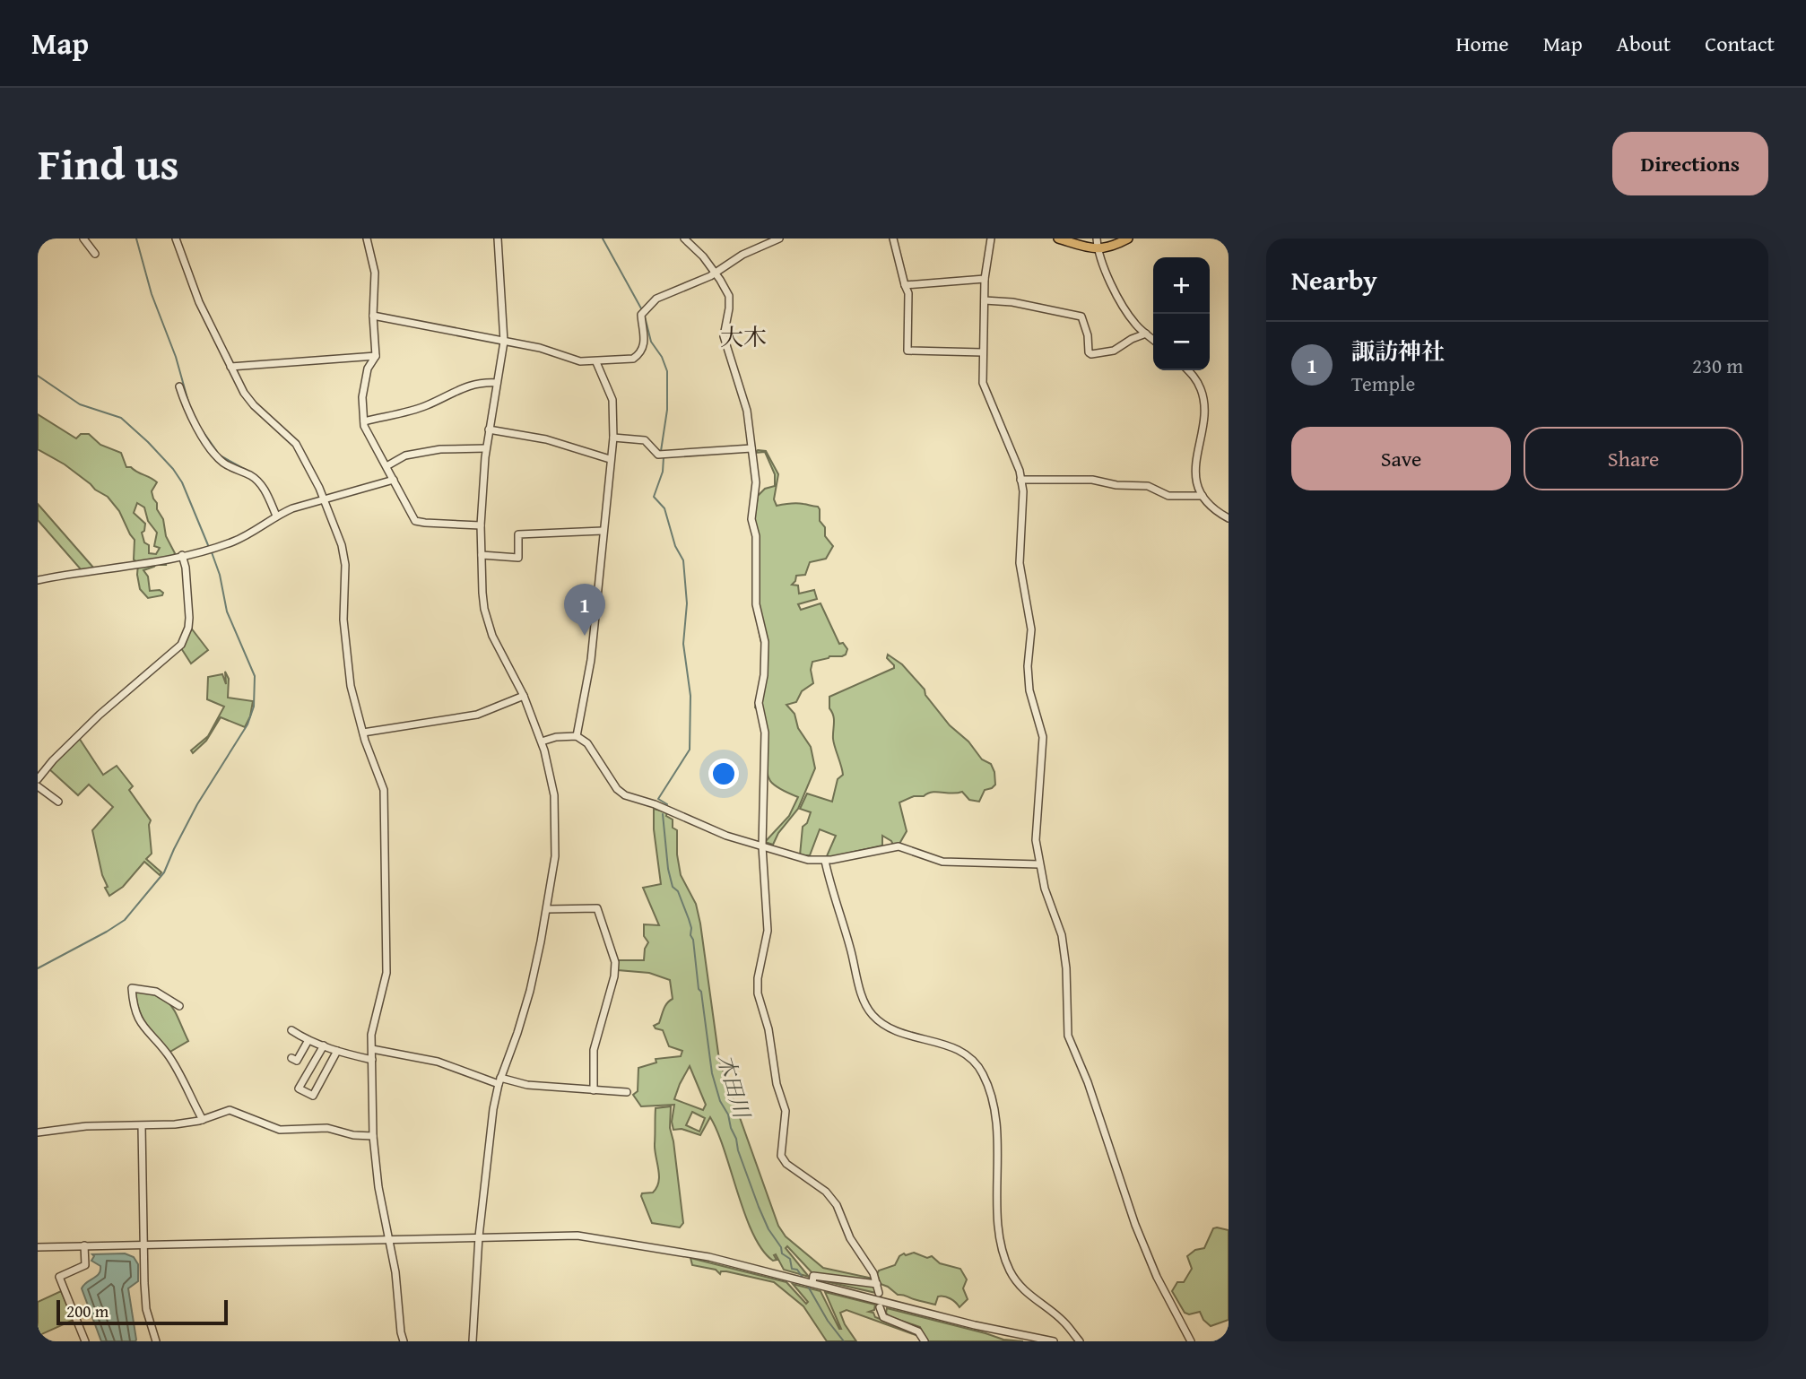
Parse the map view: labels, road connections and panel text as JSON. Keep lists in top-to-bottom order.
{
  "districts": ["大木"],
  "water": ["木田川"],
  "scale_bar": "200 m",
  "page": {
    "header": "Map",
    "nav": [
      "Home",
      "Map",
      "About",
      "Contact"
    ],
    "title": "Find us",
    "buttons": [
      "Directions",
      ["Save", "Share"]
    ],
    "heading": "Nearby",
    "map_buttons": ["+", "−"],
    "list": [
      {
        "mark": "1",
        "name": "諏訪神社",
        "note": "Temple",
        "value": "230 m"
      }
    ],
    "pins": "1",
    "scale": "200 m"
  }
}
